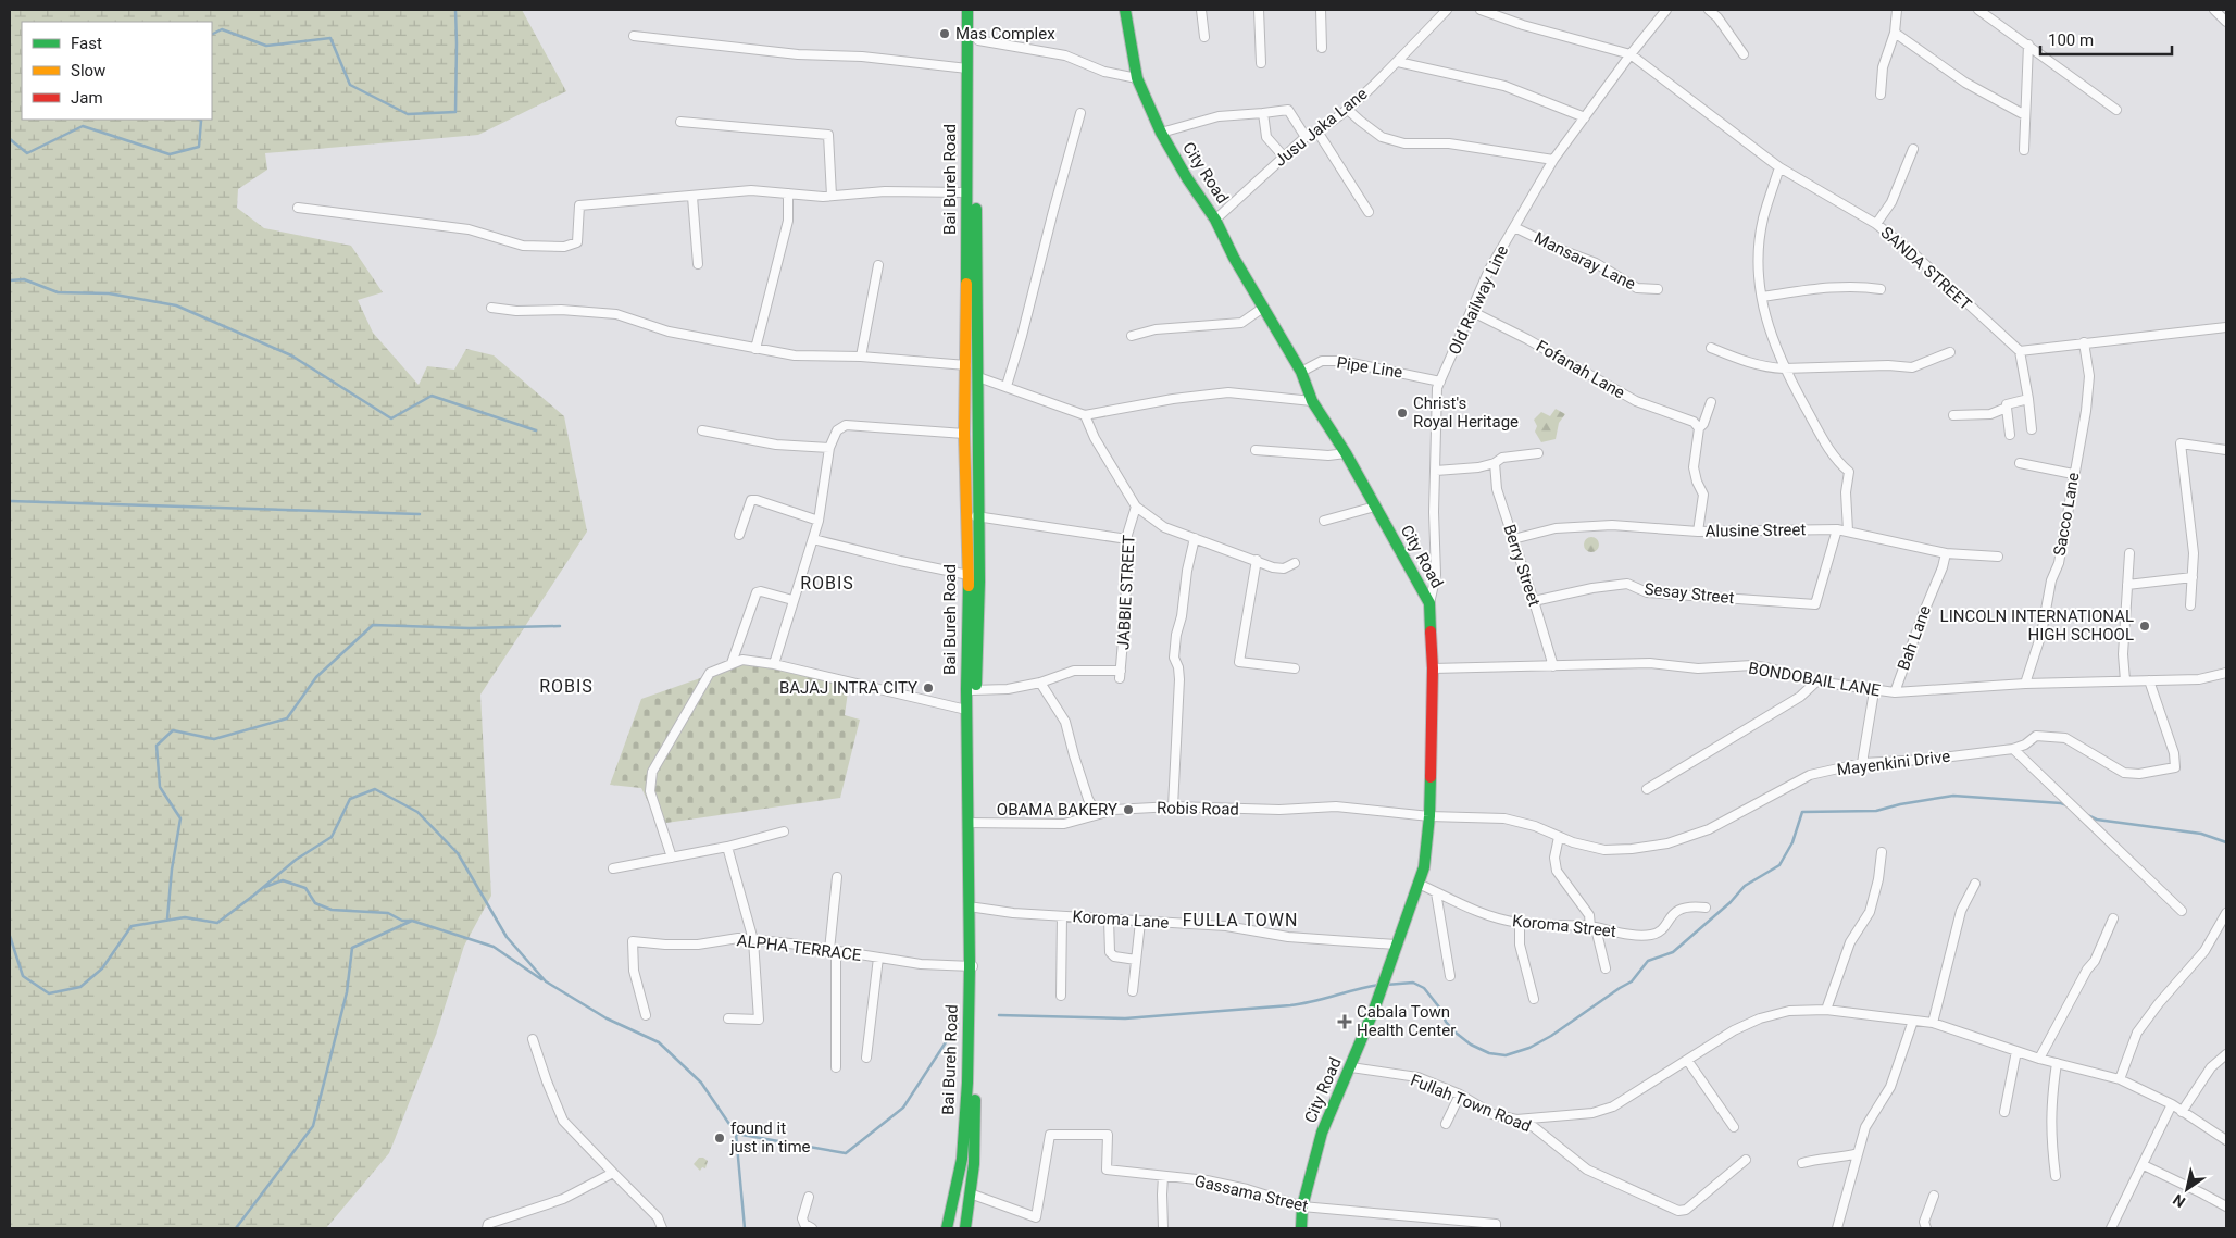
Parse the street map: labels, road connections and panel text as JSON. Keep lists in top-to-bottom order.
{
  "streets": {
    "main road": ["City Road", "Bai Bureh Road"],
    "street": [
      "Jusu Jaka Lane",
      "Mansaray Lane",
      "SANDA STREET",
      "Old Railway Line",
      "Pipe Line",
      "Fofanah Lane",
      "Sacco Lane",
      "Alusine Street",
      "Berry Street",
      "JABBIE STREET",
      "Sesay Street",
      "Bah Lane",
      "BONDOBAIL LANE",
      "Mayenkini Drive",
      "Robis Road",
      "Koroma Lane",
      "Koroma Street",
      "ALPHA TERRACE",
      "Fullah Town Road",
      "Gassama Street"
    ]
  },
  "crossings": [
    ["Jusu Jaka Lane", "City Road"],
    ["City Road", "Old Railway Line"],
    ["City Road", "Pipe Line"],
    ["City Road", "BONDOBAIL LANE"],
    ["City Road", "Mayenkini Drive"],
    ["City Road", "Robis Road"],
    ["City Road", "Koroma Lane"],
    ["City Road", "Koroma Street"],
    ["City Road", "Fullah Town Road"],
    ["City Road", "Gassama Street"],
    ["Bai Bureh Road", "Robis Road"],
    ["Bai Bureh Road", "Koroma Lane"],
    ["Bai Bureh Road", "ALPHA TERRACE"],
    ["Bai Bureh Road", "Gassama Street"],
    ["Mansaray Lane", "Old Railway Line"],
    ["SANDA STREET", "Old Railway Line"],
    ["Old Railway Line", "Pipe Line"],
    ["Old Railway Line", "Fofanah Lane"],
    ["Sacco Lane", "BONDOBAIL LANE"],
    ["Alusine Street", "Berry Street"],
    ["Alusine Street", "Sesay Street"],
    ["Alusine Street", "Bah Lane"],
    ["Berry Street", "Sesay Street"],
    ["Berry Street", "BONDOBAIL LANE"],
    ["Bah Lane", "BONDOBAIL LANE"],
    ["BONDOBAIL LANE", "Mayenkini Drive"],
    ["Mayenkini Drive", "Robis Road"]
  ],
  "districts": ["ROBIS", "ROBIS", "FULLA TOWN"],
  "places": {
    "other": [
      "Mas Complex",
      "Christ's Royal Heritage",
      "LINCOLN INTERNATIONAL HIGH SCHOOL",
      "BAJAJ INTRA CITY",
      "OBAMA BAKERY",
      "found it just in time"
    ],
    "health": ["Cabala Town Health Center"]
  },
  "legend": ["Fast", "Slow", "Jam"],
  "scale_bar": "100 m",
  "north": "bottom left"
}
